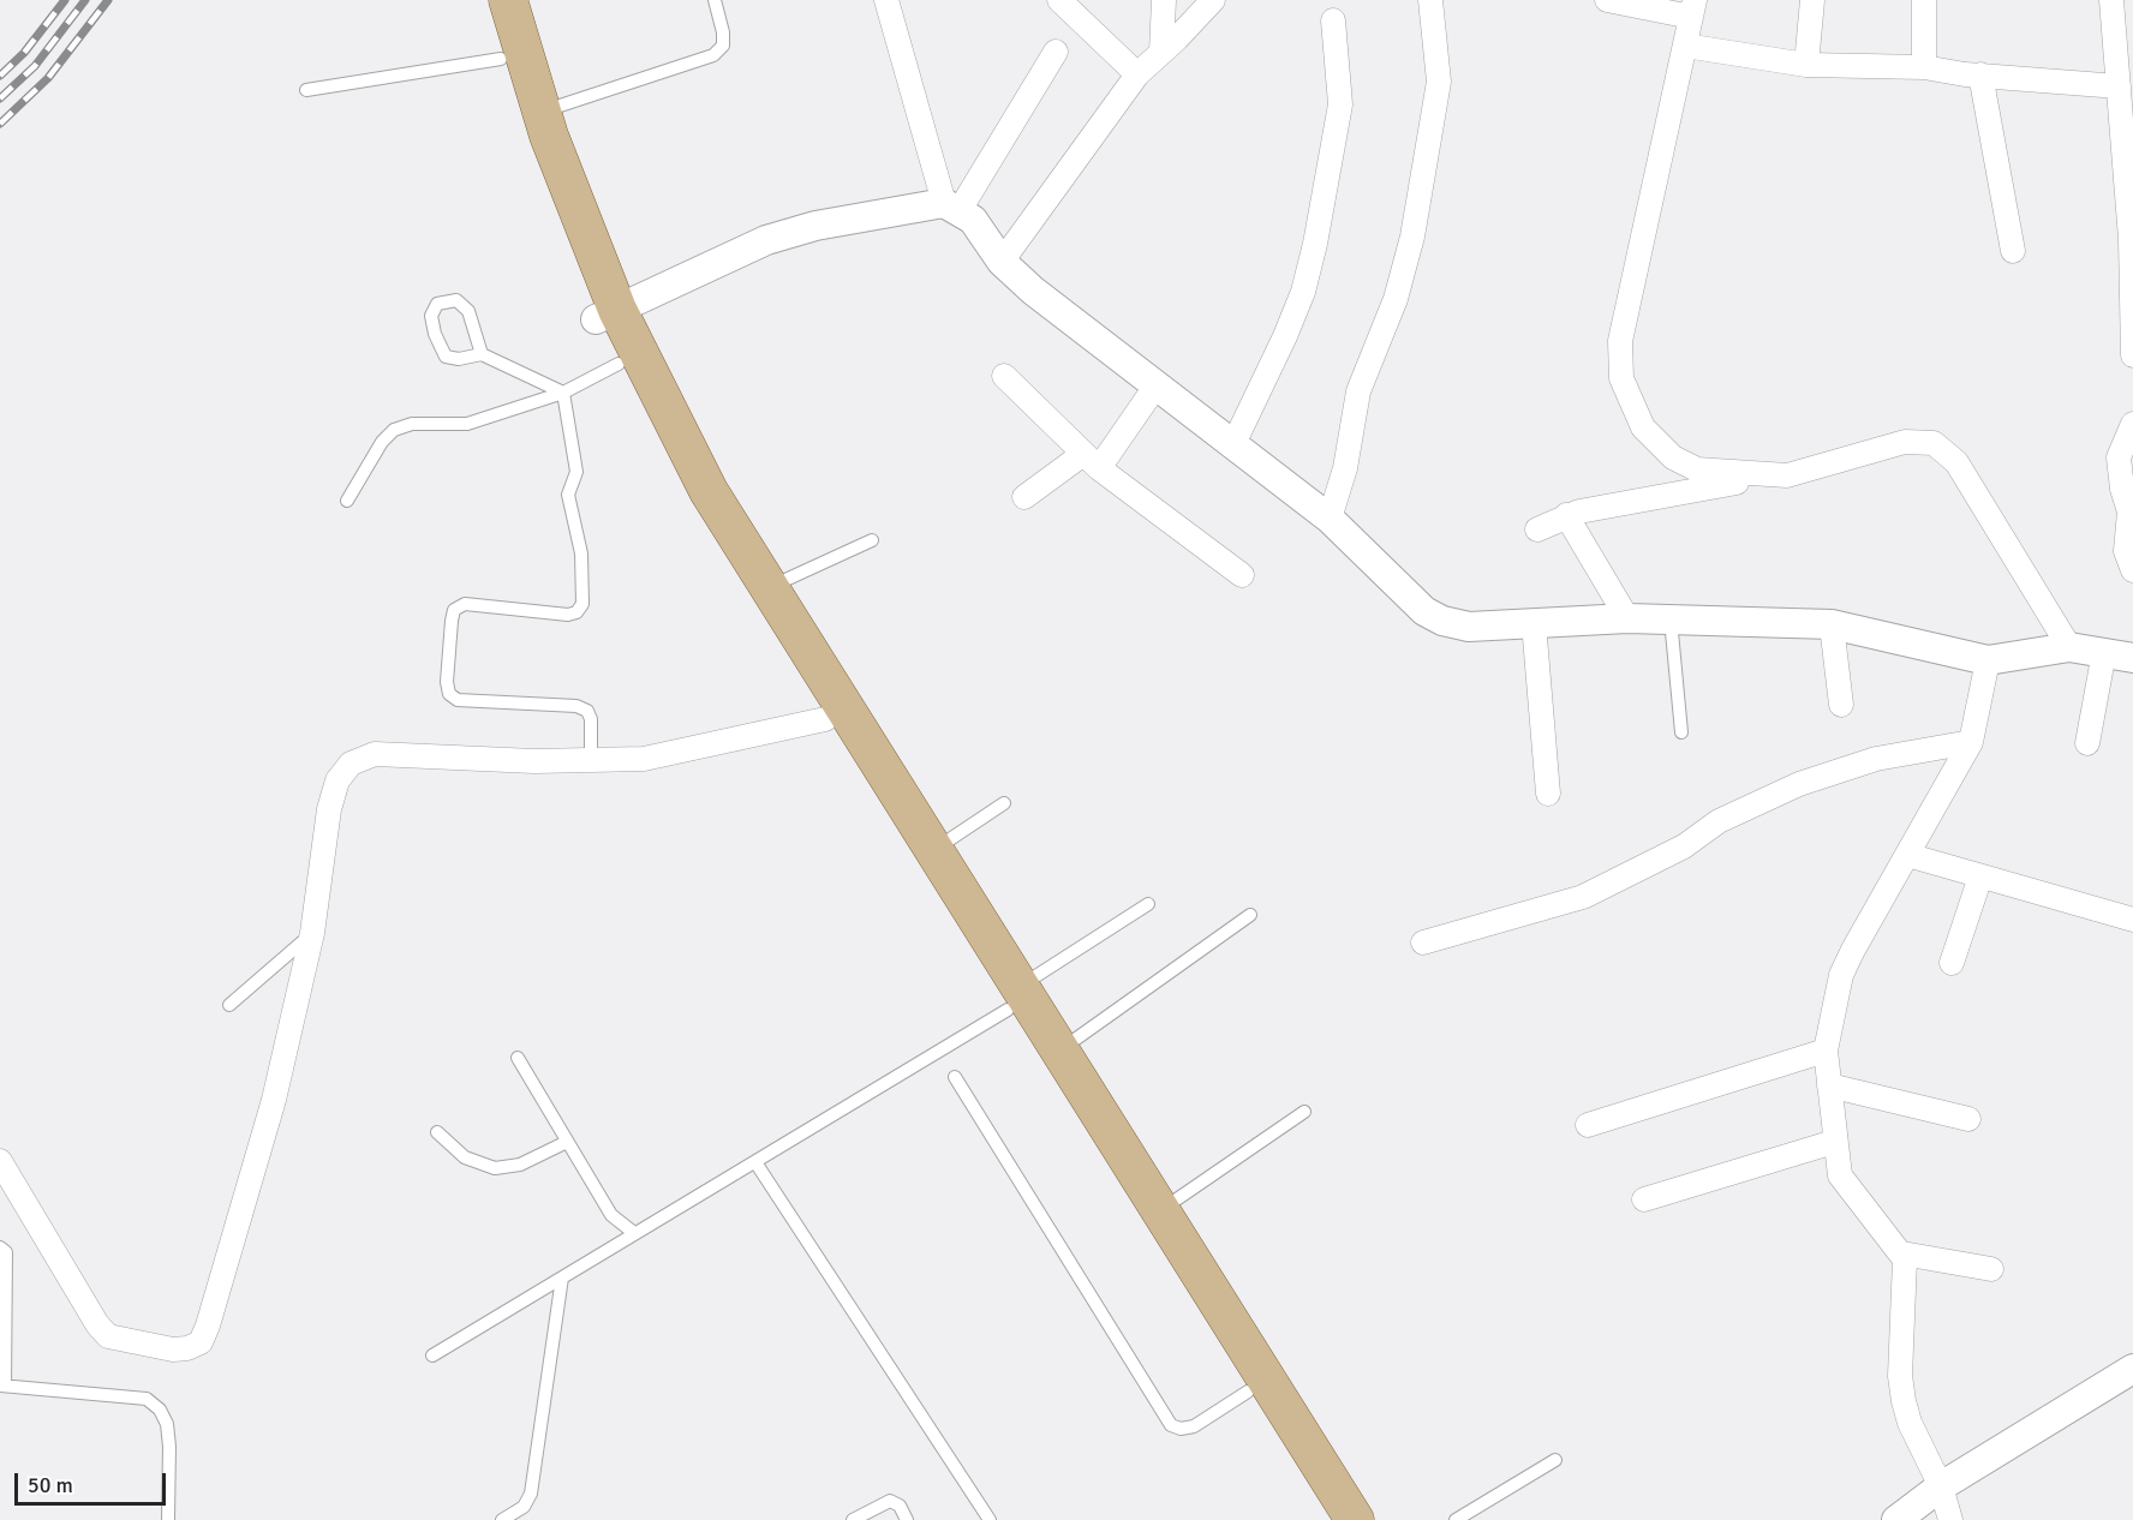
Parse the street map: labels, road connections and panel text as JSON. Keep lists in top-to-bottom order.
{
  "scale_bar": "50 m"
}
